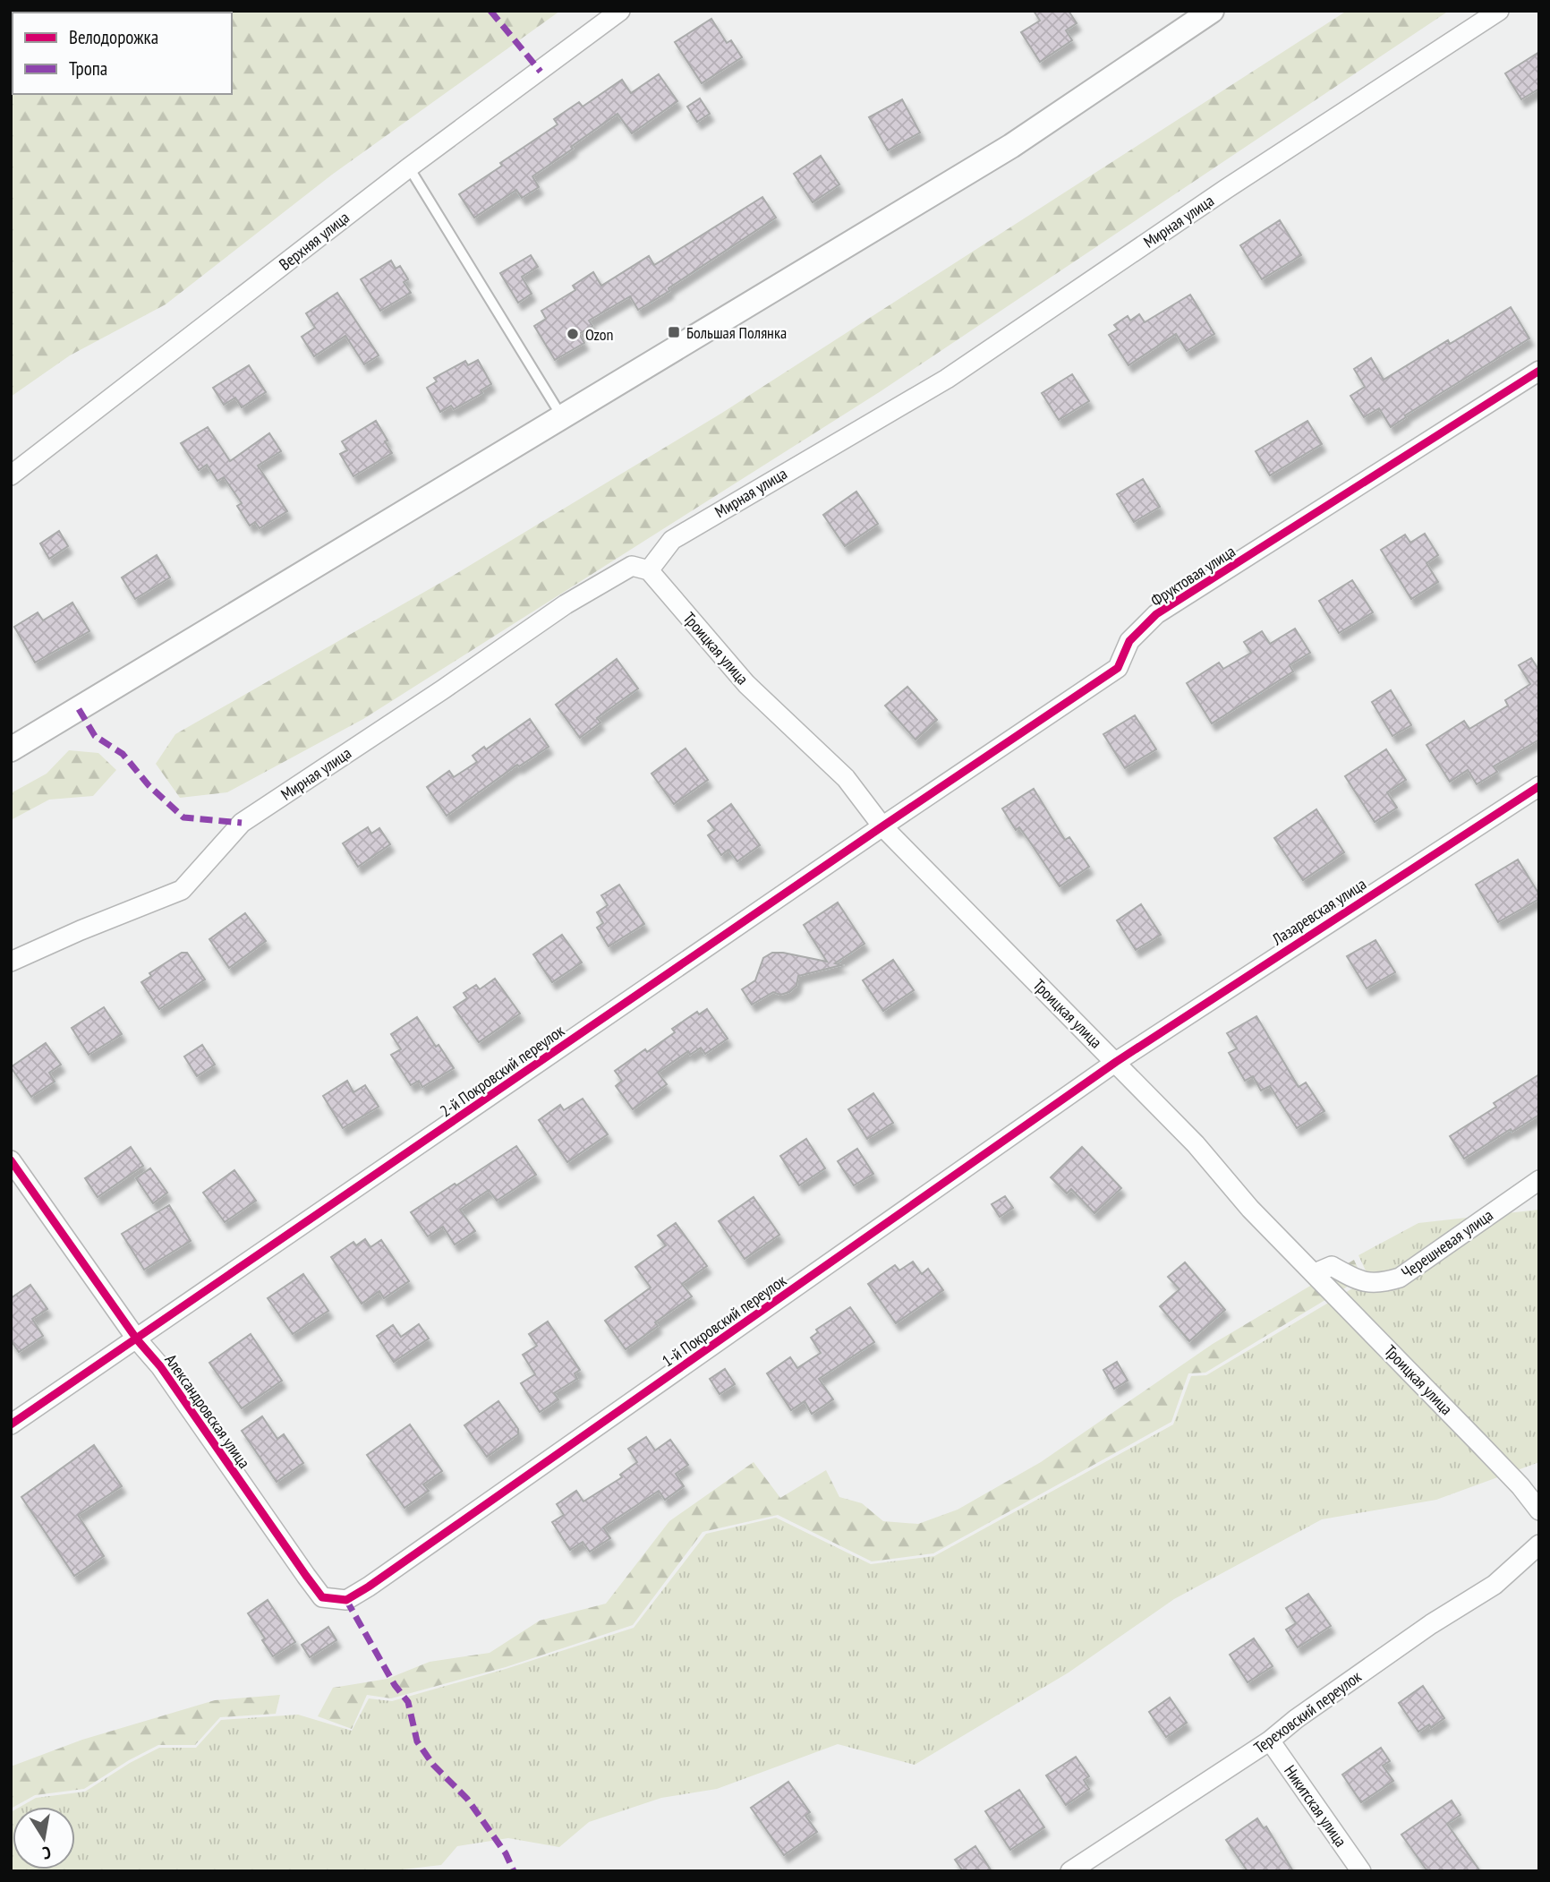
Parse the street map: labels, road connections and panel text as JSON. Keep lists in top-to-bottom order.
{
  "streets": {
    "street": [
      "Мирная улица",
      "Верхняя улица",
      "Фруктовая улица",
      "Троицкая улица",
      "Лазаревская улица",
      "2-й Покровский переулок",
      "Черешневая улица",
      "1-й Покровский переулок",
      "Александровская улица",
      "Тереховский переулок",
      "Никитская улица"
    ]
  },
  "crossings": [
    ["Мирная улица", "Троицкая улица"],
    ["Фруктовая улица", "Троицкая улица"],
    ["Фруктовая улица", "2-й Покровский переулок"],
    ["Троицкая улица", "Лазаревская улица"],
    ["Троицкая улица", "2-й Покровский переулок"],
    ["Троицкая улица", "Черешневая улица"],
    ["Троицкая улица", "1-й Покровский переулок"],
    ["Лазаревская улица", "1-й Покровский переулок"],
    ["2-й Покровский переулок", "Александровская улица"],
    ["1-й Покровский переулок", "Александровская улица"],
    ["Тереховский переулок", "Никитская улица"]
  ],
  "places": {
    "transit": ["Большая Полянка"],
    "other": ["Ozon"]
  },
  "legend": ["Велодорожка", "Тропа"],
  "north": "bottom"
}
